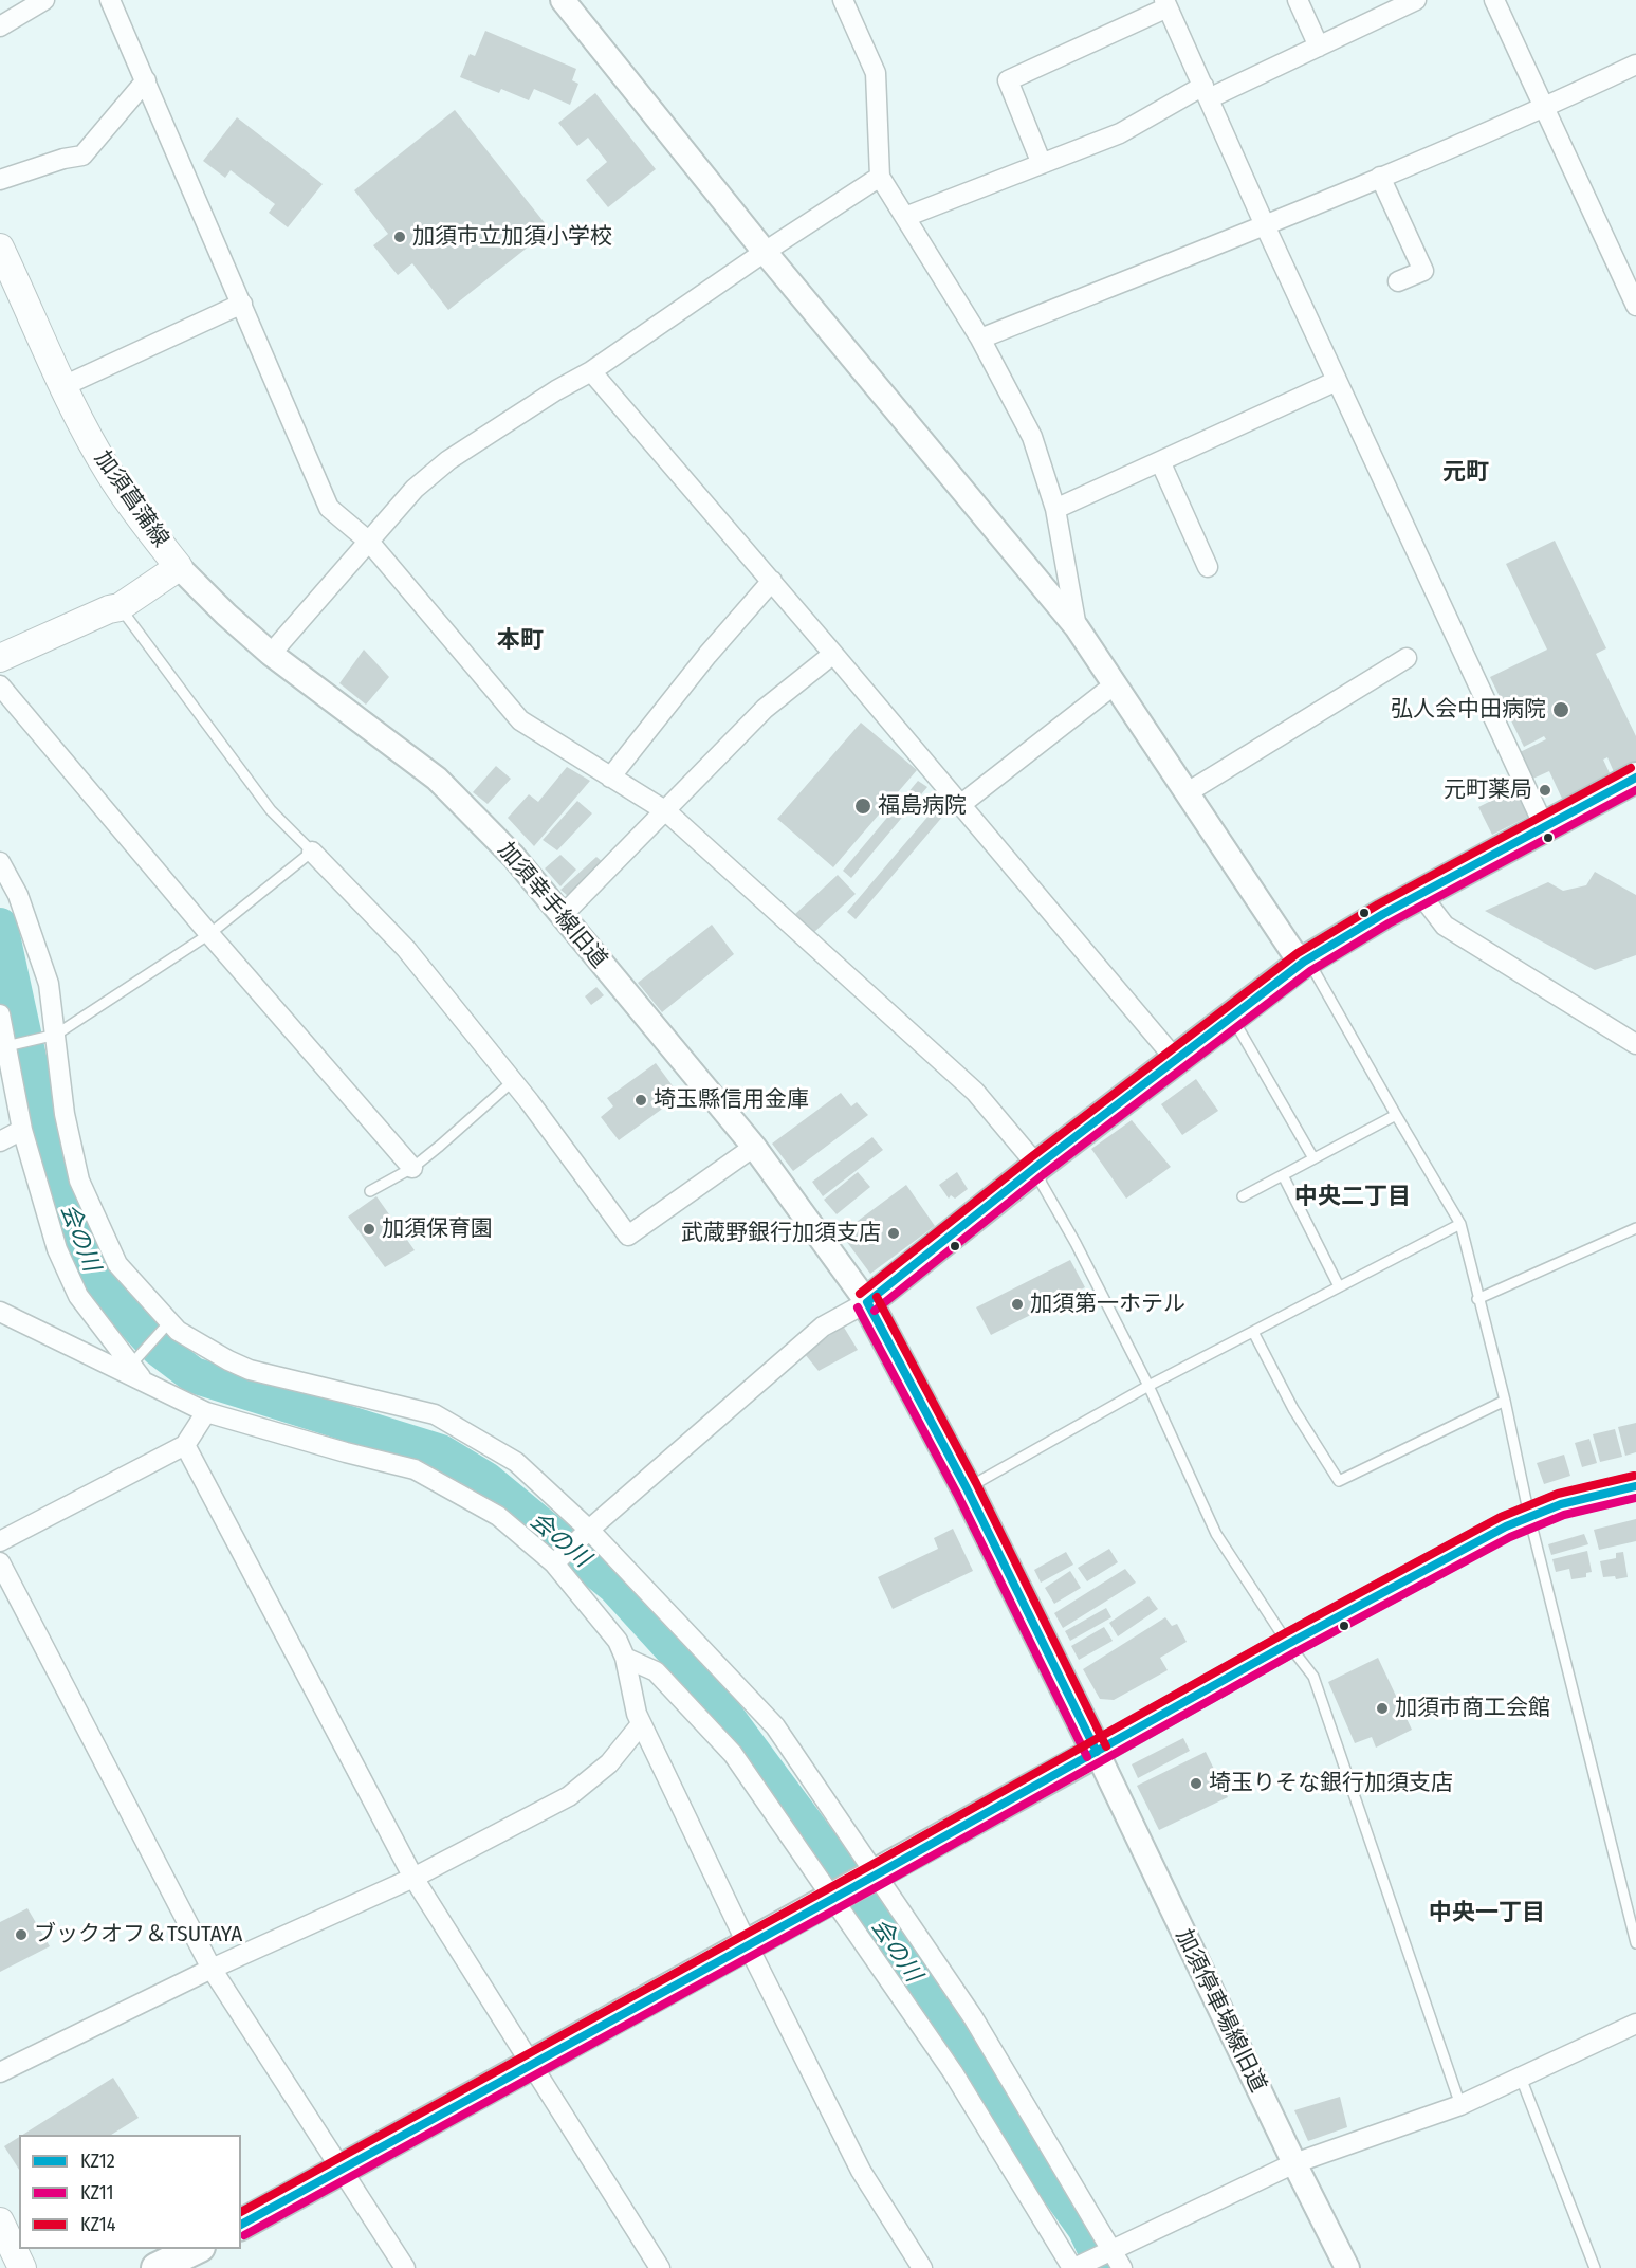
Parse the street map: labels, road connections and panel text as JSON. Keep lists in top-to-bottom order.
{
  "streets": {
    "main road": ["加須菖蒲線"],
    "street": ["加須幸手線旧道", "加須停車場線旧道"]
  },
  "crossings": [
    ["加須菖蒲線", "加須幸手線旧道"]
  ],
  "districts": [
    "元町",
    "本町",
    "中央二丁目",
    "中央一丁目"
  ],
  "water": ["会の川"],
  "places": [
    "加須市立加須小学校",
    "弘人会中田病院",
    "元町薬局",
    "福島病院",
    "埼玉縣信用金庫",
    "加須保育園",
    "武蔵野銀行加須支店",
    "加須第一ホテル",
    "加須市商工会館",
    "埼玉りそな銀行加須支店",
    "ブックオフ＆TSUTAYA"
  ],
  "lines": ["transit line KZ14", "transit line KZ12", "transit line KZ11"],
  "legend": ["KZ12", "KZ11", "KZ14"]
}
